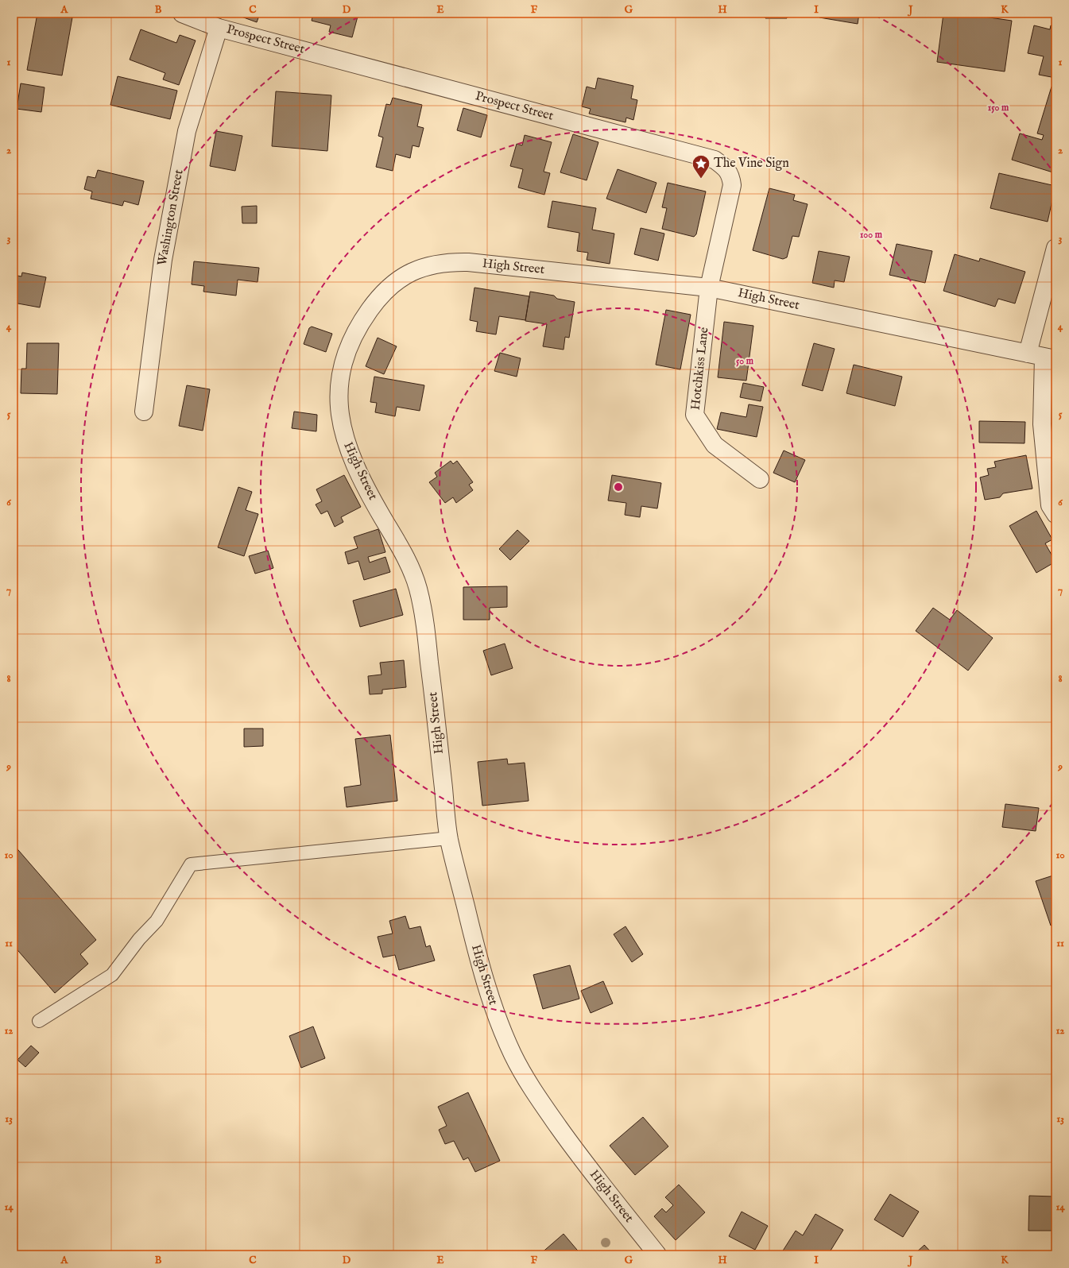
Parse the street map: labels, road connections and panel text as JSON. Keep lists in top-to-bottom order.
{
  "streets": {
    "street": [
      "Prospect Street",
      "Washington Street",
      "High Street",
      "Hotchkiss Lane"
    ]
  },
  "crossings": [
    ["Prospect Street", "Washington Street"],
    ["Prospect Street", "High Street"],
    ["Prospect Street", "Hotchkiss Lane"],
    ["High Street", "Hotchkiss Lane"]
  ],
  "places": {
    "place": ["The Vine Sign"]
  },
  "grid": {
    "columns": [
      "A",
      "B",
      "C",
      "D",
      "E",
      "F",
      "G",
      "H",
      "I",
      "J",
      "K"
    ],
    "rows": [
      "1",
      "2",
      "3",
      "4",
      "5",
      "6",
      "7",
      "8",
      "9",
      "10",
      "11",
      "12",
      "13",
      "14"
    ]
  },
  "rings": ["150 m", "100 m", "50 m"]
}
